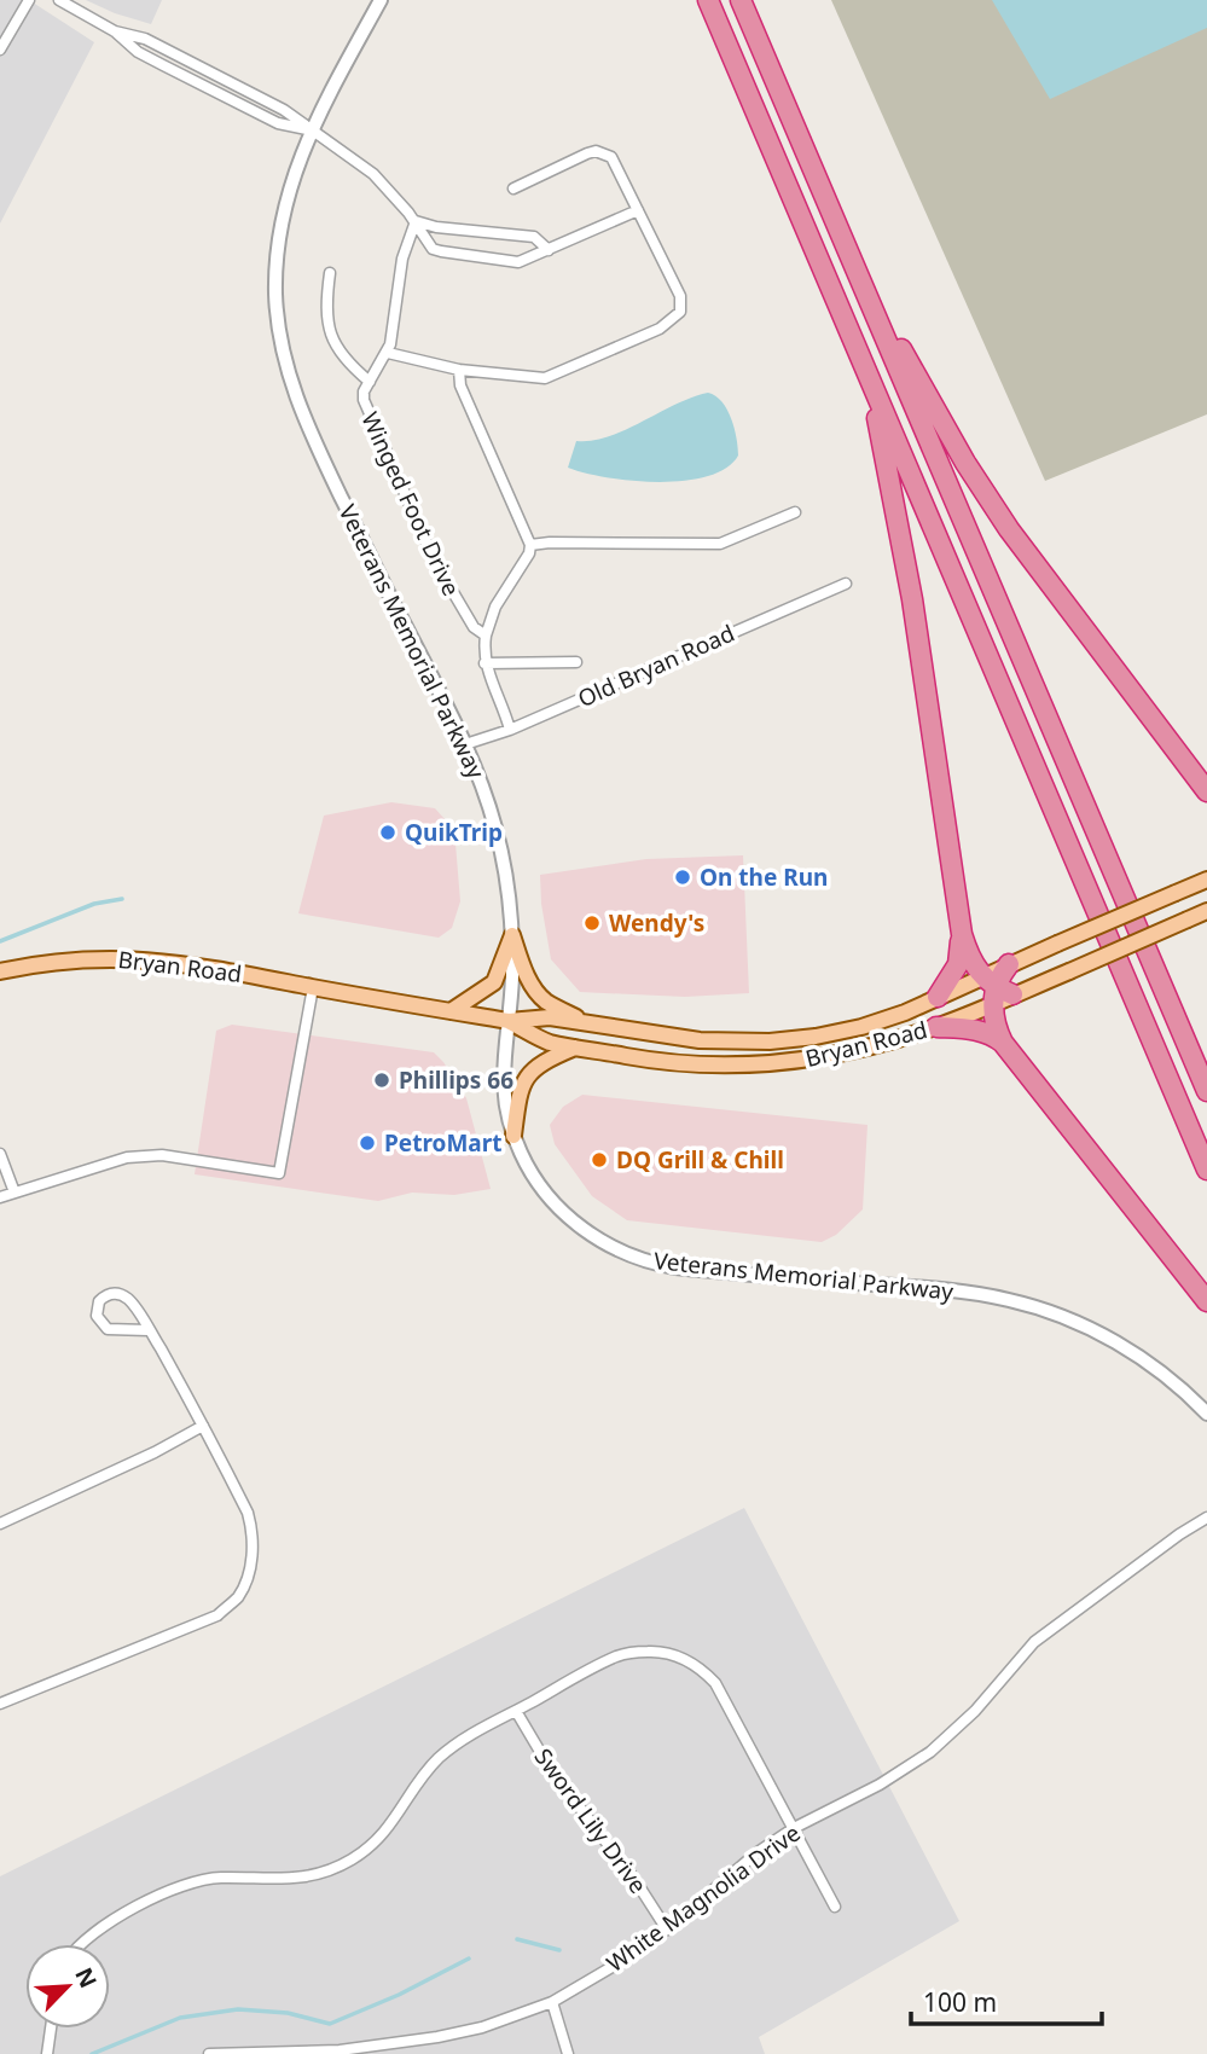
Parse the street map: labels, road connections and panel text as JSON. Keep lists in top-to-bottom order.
{
  "streets": {
    "main road": ["Bryan Road"],
    "street": [
      "Winged Foot Drive",
      "Veterans Memorial Parkway",
      "Old Bryan Road",
      "Sword Lily Drive",
      "White Magnolia Drive"
    ]
  },
  "crossings": [
    ["Veterans Memorial Parkway", "Old Bryan Road"],
    ["Veterans Memorial Parkway", "Bryan Road"],
    ["Sword Lily Drive", "White Magnolia Drive"]
  ],
  "places": [
    "QuikTrip",
    "On the Run",
    "Wendy's",
    "Phillips 66",
    "PetroMart",
    "DQ Grill & Chill"
  ],
  "scale_bar": "100 m",
  "north": "top right"
}
